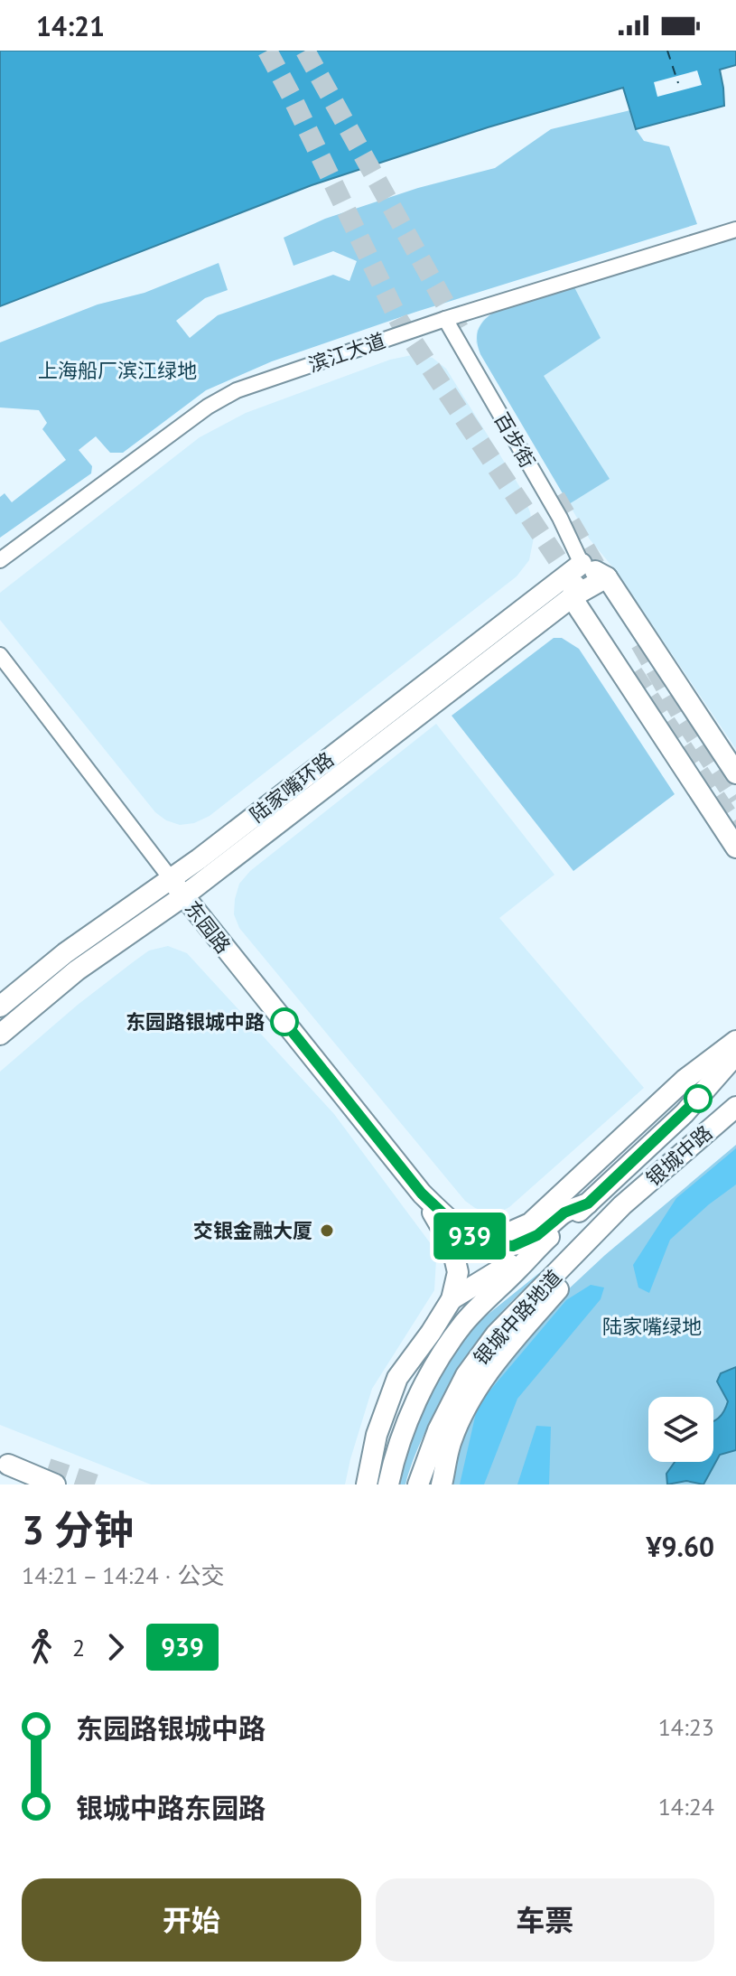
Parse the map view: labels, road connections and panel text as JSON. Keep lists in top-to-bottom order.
{
  "streets": {
    "main road": [
      "陆家嘴环路",
      "东园路",
      "银城中路",
      "银城中路地道"
    ],
    "street": ["滨江大道", "百步街"]
  },
  "crossings": [
    ["滨江大道", "百步街"],
    ["百步街", "陆家嘴环路"],
    ["陆家嘴环路", "东园路"],
    ["银城中路", "银城中路地道"]
  ],
  "parks": ["上海船厂滨江绿地", "陆家嘴绿地"],
  "places": ["东园路银城中路", "交银金融大厦"],
  "lines": ["bus line 939"],
  "page": {
    "status": "14:21",
    "on_map": "939",
    "heading": ["3 分钟", "14:21 – 14:24 · 公交", "¥9.60"],
    "legs": ["2", "939"],
    "list": [
      {
        "name": "东园路银城中路",
        "value": "14:23"
      },
      {
        "name": "银城中路东园路",
        "value": "14:24"
      }
    ],
    "buttons": ["开始", "车票"]
  }
}
